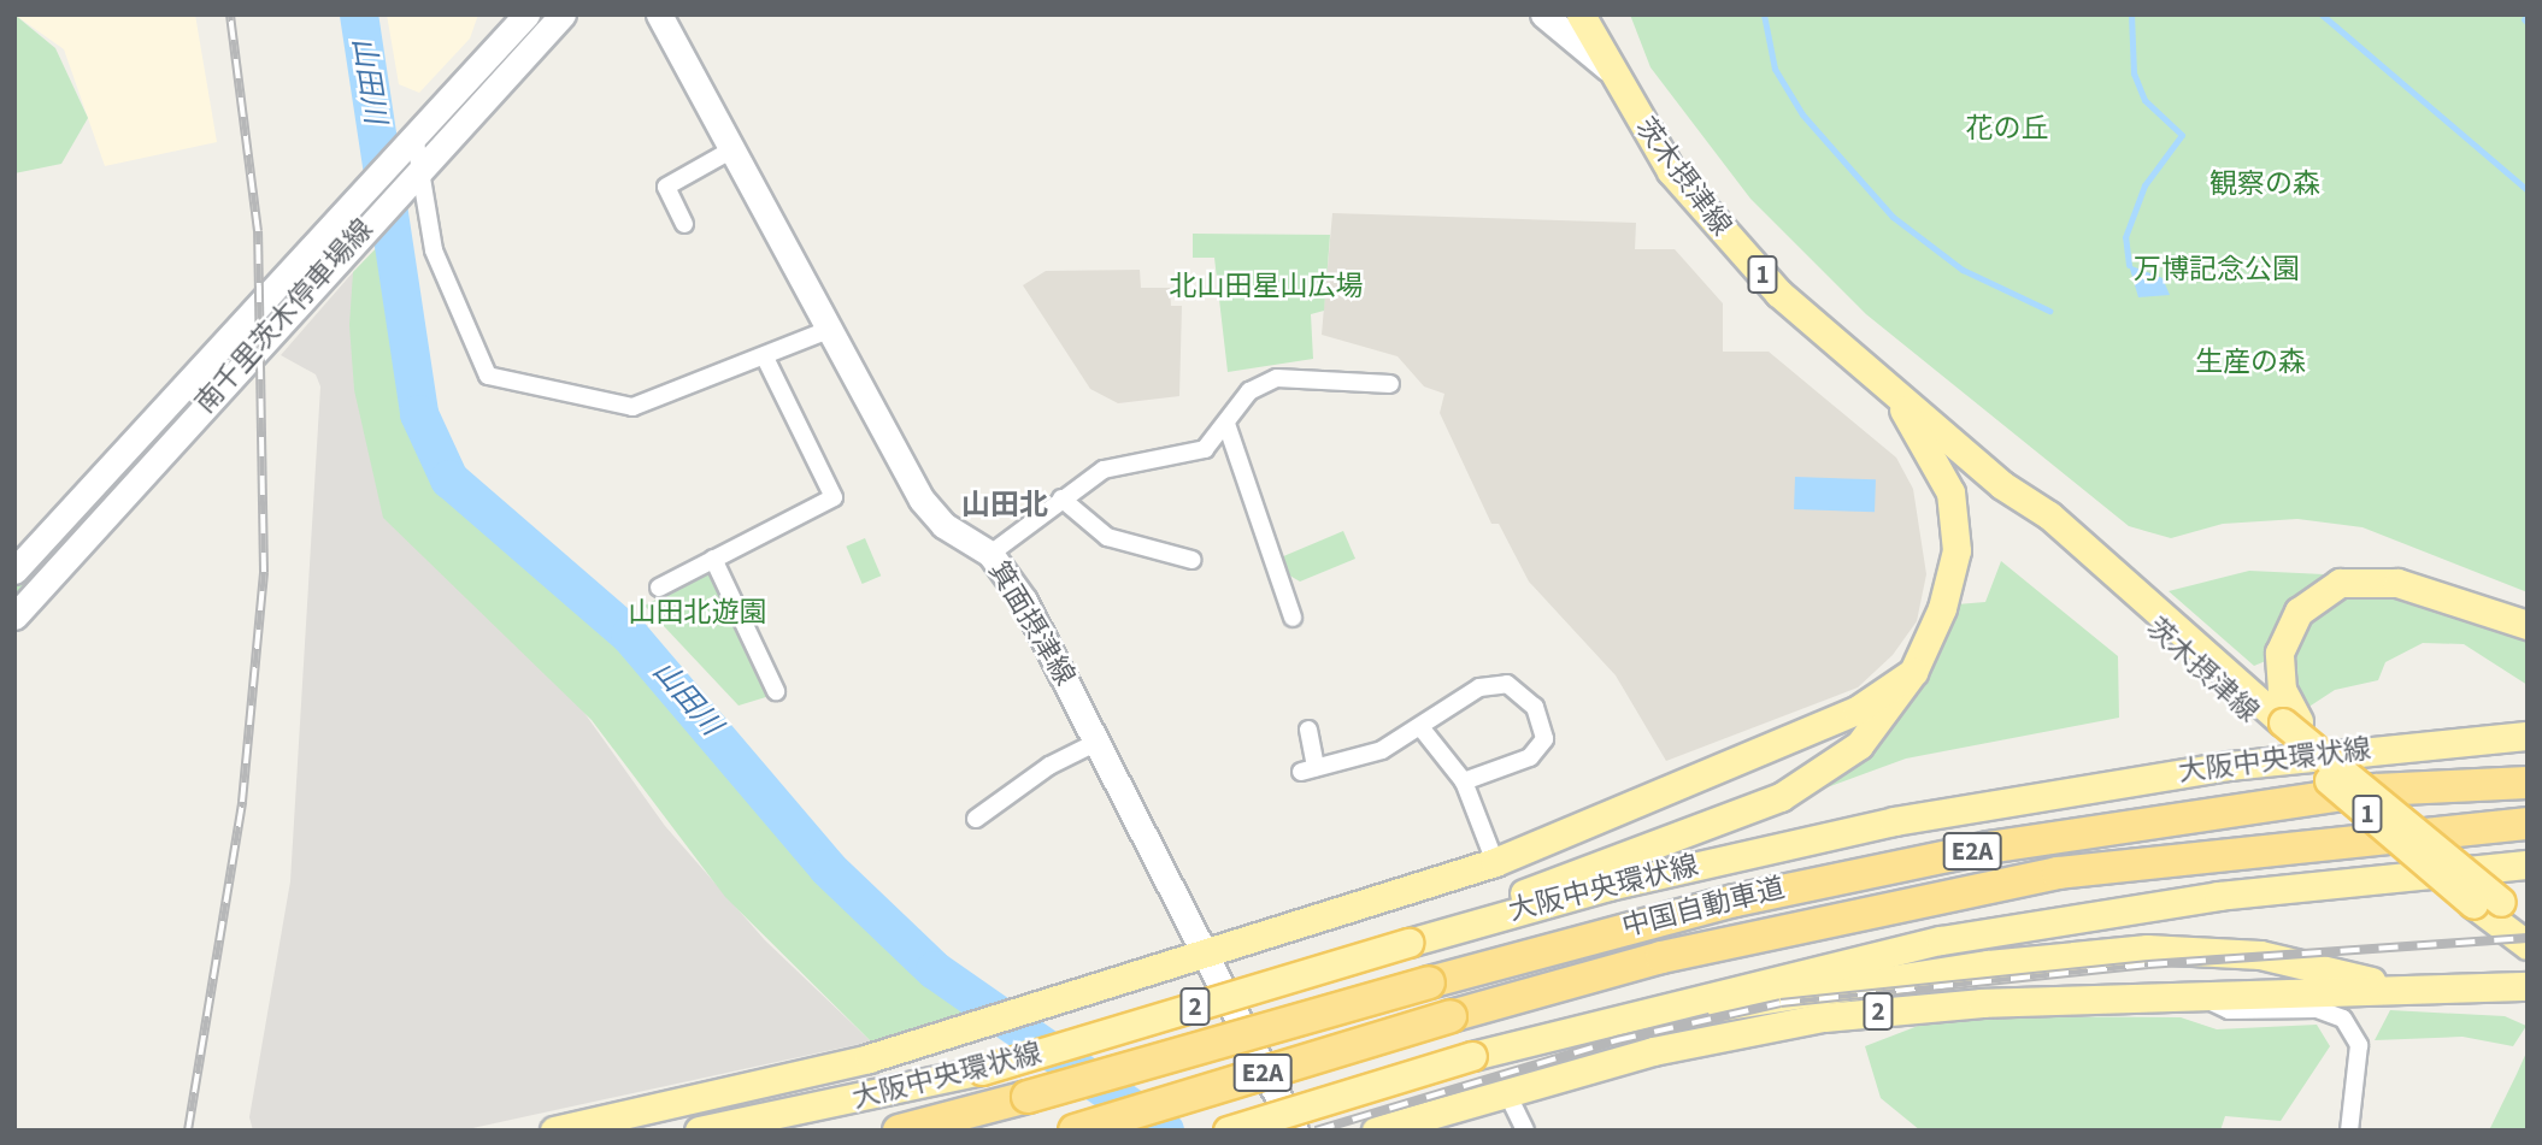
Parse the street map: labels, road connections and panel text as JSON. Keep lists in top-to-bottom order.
{
  "streets": {
    "highway": ["E2A", "中国自動車道"],
    "main road": [
      "茨木摂津線",
      "1",
      "南千里茨木停車場線",
      "箕面摂津線",
      "大阪中央環状線",
      "2"
    ]
  },
  "crossings": [
    ["茨木摂津線", "1"]
  ],
  "districts": ["山田北"],
  "water": ["山田川"],
  "parks": [
    "花の丘",
    "観察の森",
    "万博記念公園",
    "北山田星山広場",
    "生産の森",
    "山田北遊園"
  ]
}
